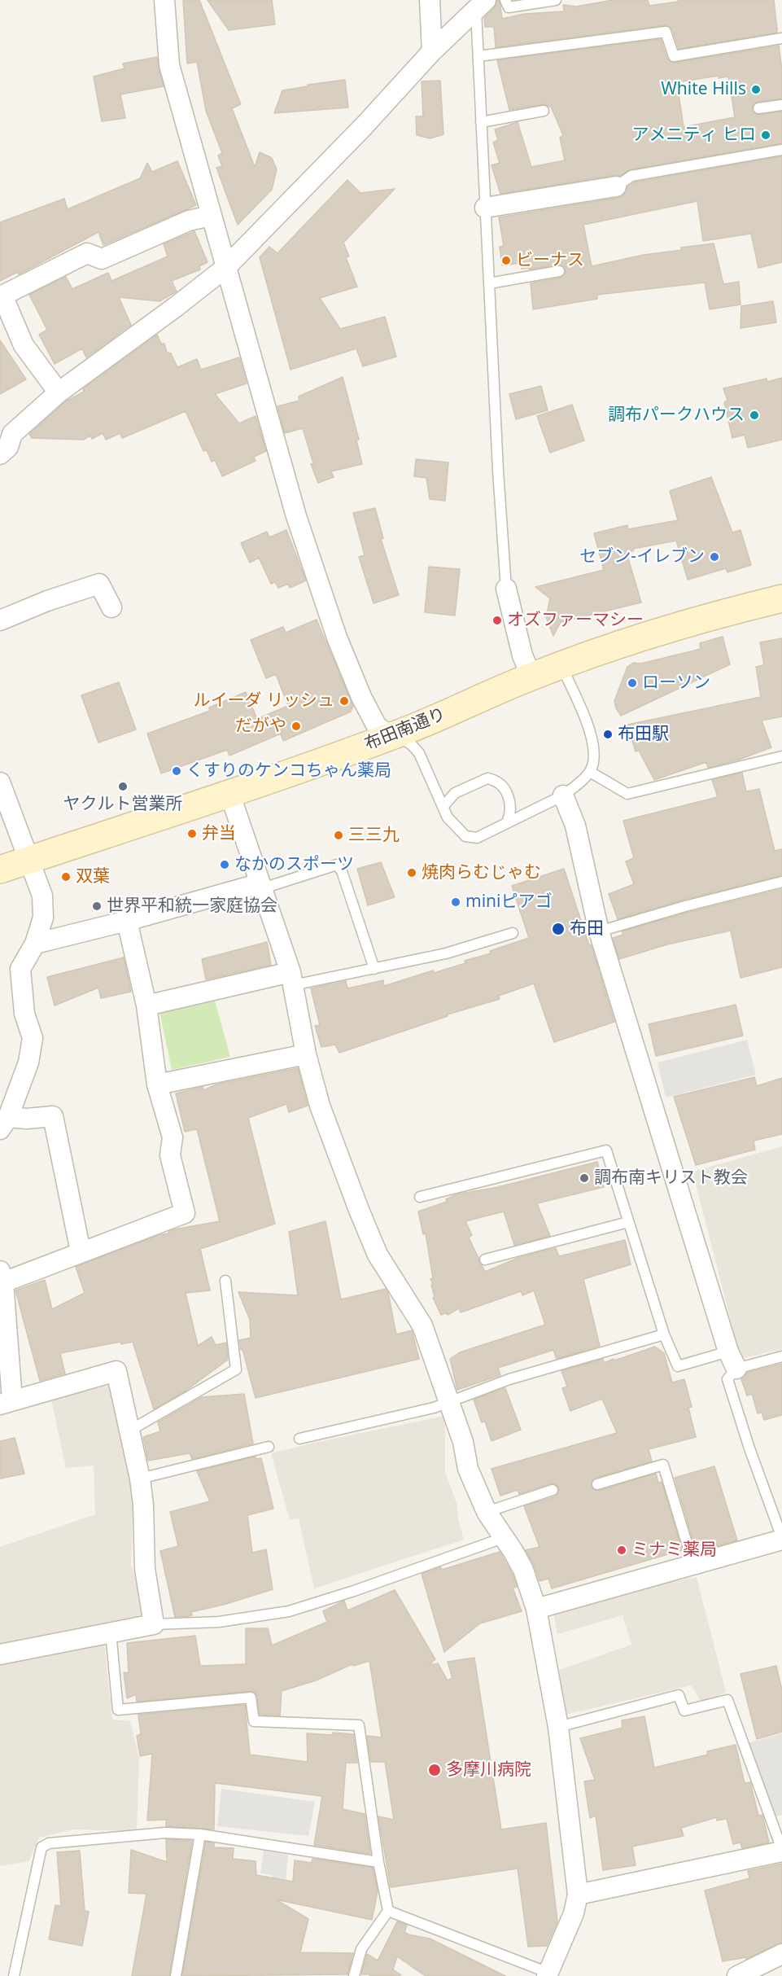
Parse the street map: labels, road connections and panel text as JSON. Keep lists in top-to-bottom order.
{
  "streets": {
    "street": ["布田南通り"]
  },
  "places": [
    "White Hills",
    "アメニティ ヒロ",
    "ビーナス",
    "調布パークハウス",
    "セブン-イレブン",
    "オズファーマシー",
    "ローソン",
    "ルイーダ リッシュ",
    "だがや",
    "布田駅",
    "くすりのケンコちゃん薬局",
    "ヤクルト営業所",
    "弁当",
    "三三九",
    "なかのスポーツ",
    "焼肉らむじゃむ",
    "双葉",
    "miniピアゴ",
    "世界平和統一家庭協会",
    "布田",
    "調布南キリスト教会",
    "ミナミ薬局",
    "多摩川病院"
  ]
}
